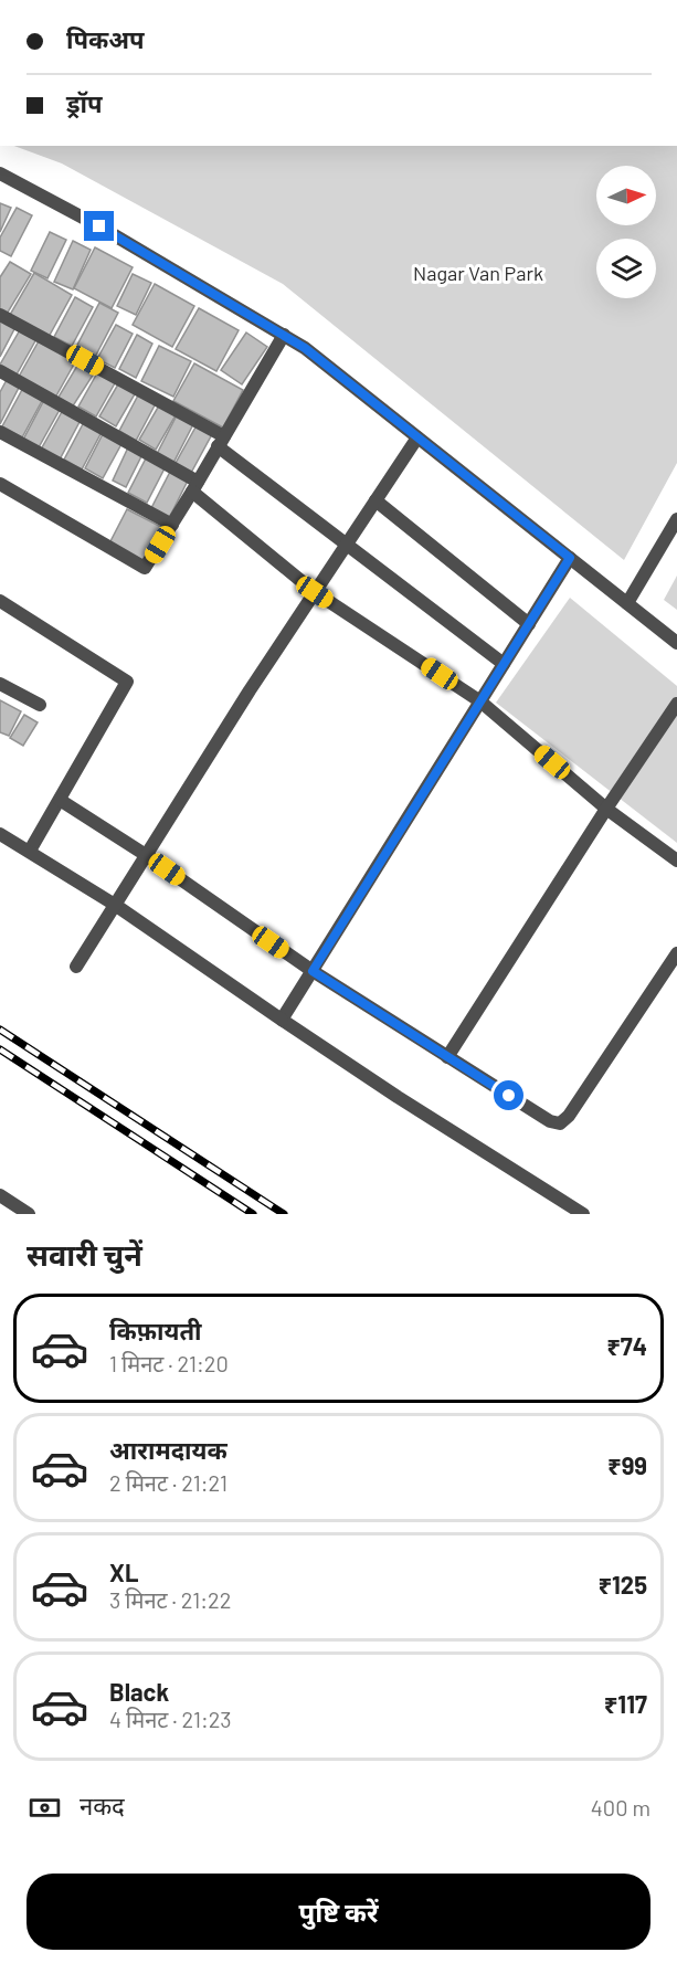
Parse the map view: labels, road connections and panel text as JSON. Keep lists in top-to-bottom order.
{
  "parks": ["Nagar Van Park"],
  "north": "right",
  "page": {
    "banner": ["पिकअप", "ड्रॉप"],
    "heading": "सवारी चुनें",
    "list": [
      {
        "name": "किफ़ायती",
        "note": "1 मिनट · 21:20",
        "value": "₹74"
      },
      {
        "name": "आरामदायक",
        "note": "2 मिनट · 21:21",
        "value": "₹99"
      },
      {
        "name": "XL",
        "note": "3 मिनट · 21:22",
        "value": "₹125"
      },
      {
        "name": "Black",
        "note": "4 मिनट · 21:23",
        "value": "₹117"
      }
    ],
    "pay": ["नकद", "400 m"],
    "buttons": "पुष्टि करें"
  }
}
